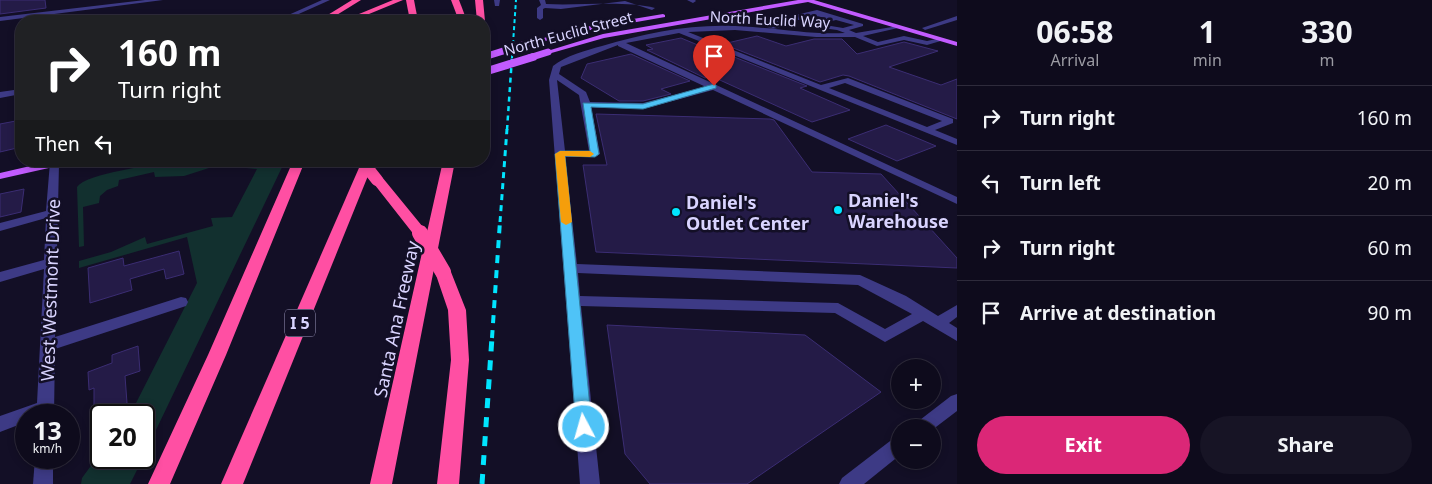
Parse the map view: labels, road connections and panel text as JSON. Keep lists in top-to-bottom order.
{
  "streets": {
    "highway": ["Santa Ana Freeway", "I 5"],
    "main road": ["North Euclid Street"],
    "street": ["North Euclid Way", "West Westmont Drive"]
  },
  "places": ["Daniel's Warehouse", "Daniel's Outlet Center"],
  "page": {
    "eta": [
      "06:58",
      "Arrival",
      "1",
      "min",
      "330",
      "m"
    ],
    "turn": ["160 m", "Turn right"],
    "list": [
      {
        "name": "Turn right",
        "value": "160 m"
      },
      {
        "name": "Turn left",
        "value": "20 m"
      },
      {
        "name": "Turn right",
        "value": "60 m"
      },
      {
        "name": "Arrive at destination",
        "value": "90 m"
      }
    ],
    "then": "Then",
    "map_buttons": ["+", "−"],
    "speed": "13 km/h",
    "limit": "20",
    "buttons": ["Exit", "Share"]
  }
}
